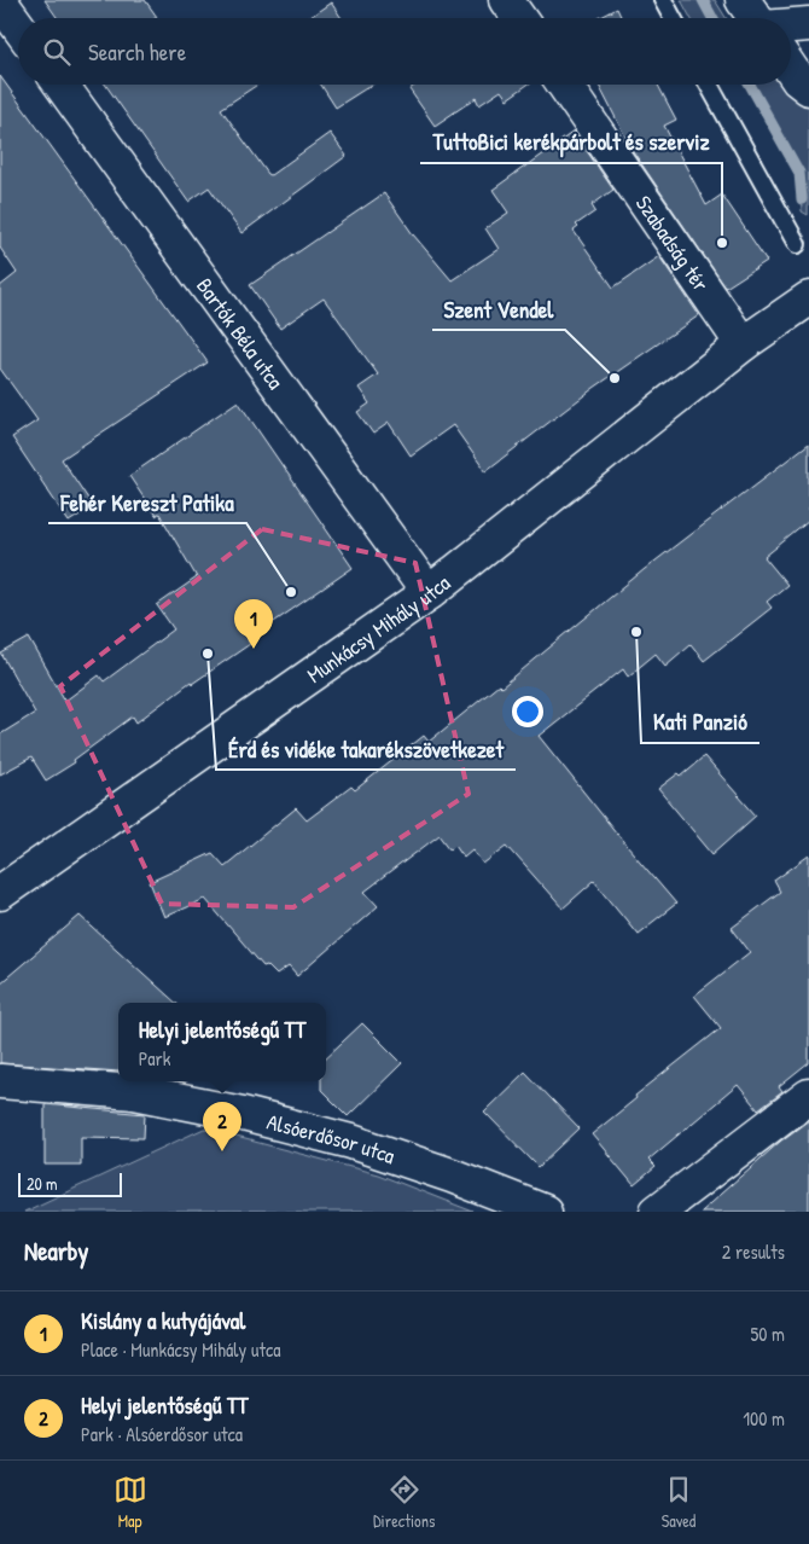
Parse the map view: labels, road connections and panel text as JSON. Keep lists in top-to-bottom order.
{
  "streets": {
    "street": [
      "Szabadság tér",
      "Bartók Béla utca",
      "Munkácsy Mihály utca",
      "Alsóerdősor utca"
    ]
  },
  "crossings": [
    ["Szabadság tér", "Munkácsy Mihály utca"],
    ["Bartók Béla utca", "Munkácsy Mihály utca"]
  ],
  "places": [
    "TuttoBici kerékpárbolt és szerviz",
    "Szent Vendel",
    "Fehér Kereszt Patika",
    "Kati Panzió",
    "Érd és vidéke takarékszövetkezet"
  ],
  "scale_bar": "20 m",
  "page": {
    "search": "Search here",
    "pins": ["1", "2"],
    "popup": ["Helyi jelentőségű TT", "Park"],
    "scale": "20 m",
    "heading": ["Nearby", "2 results"],
    "list": [
      {
        "mark": "1",
        "name": "Kislány a kutyájával",
        "note": "Place · Munkácsy Mihály utca",
        "value": "50 m"
      },
      {
        "mark": "2",
        "name": "Helyi jelentőségű TT",
        "note": "Park · Alsóerdősor utca",
        "value": "100 m"
      }
    ],
    "nav": ["Map", "Directions", "Saved"]
  }
}
